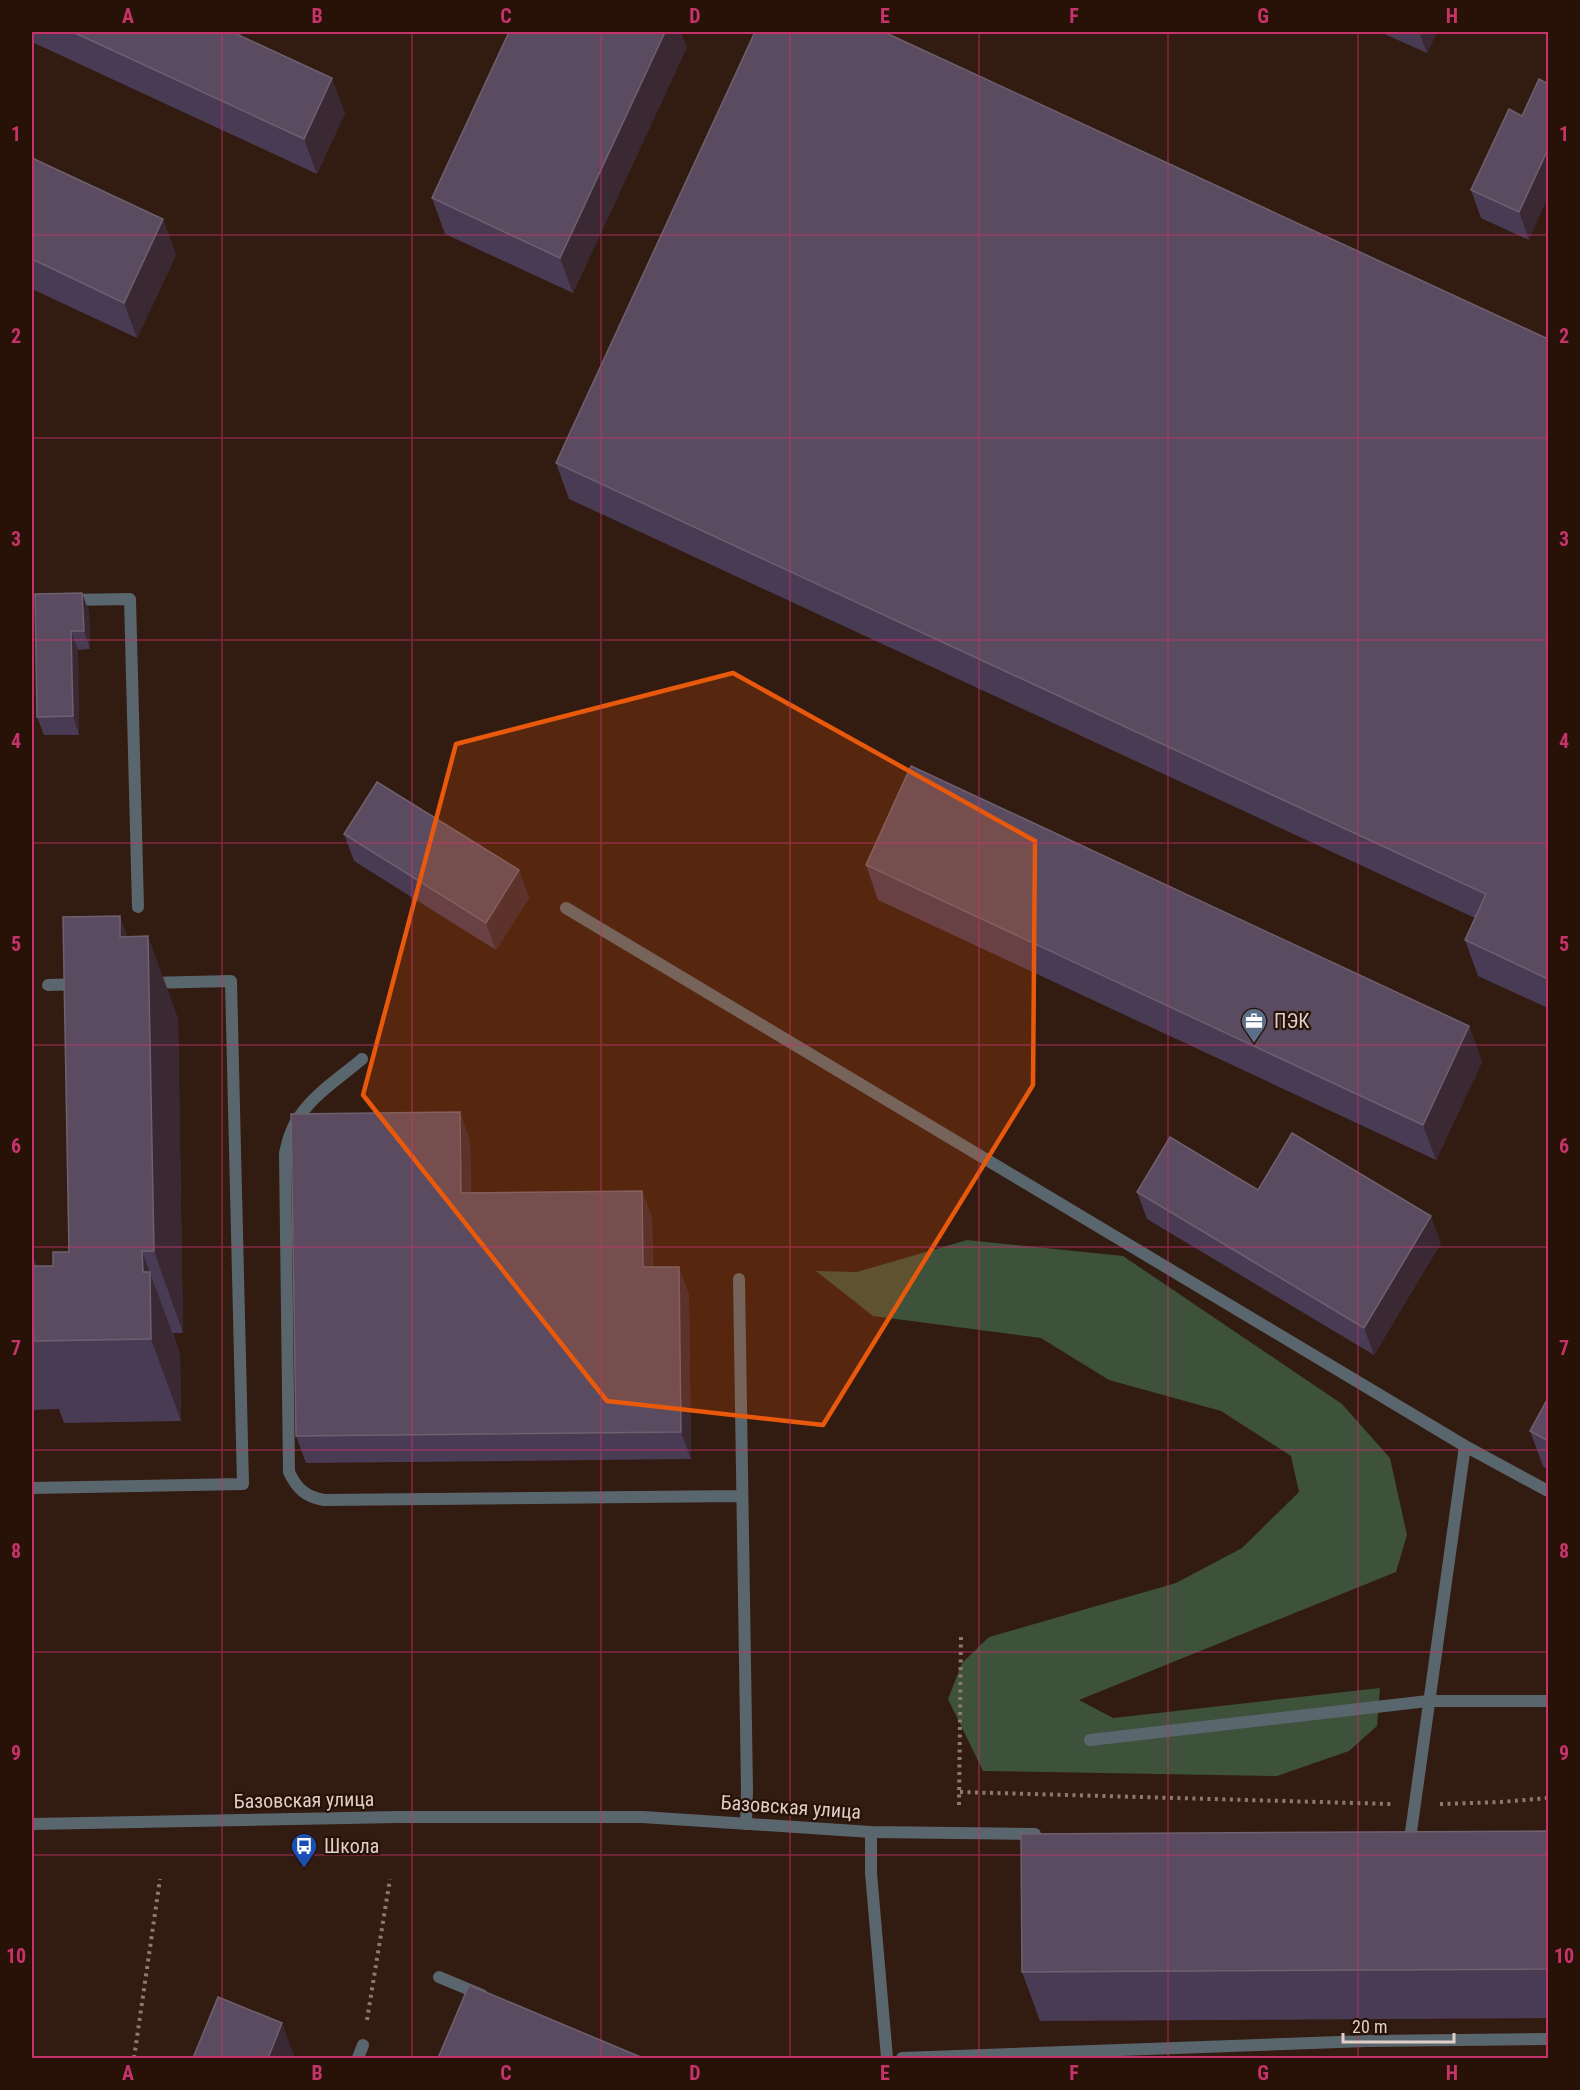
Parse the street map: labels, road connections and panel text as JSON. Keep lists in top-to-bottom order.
{
  "streets": {
    "street": ["Базовская улица"]
  },
  "places": {
    "office": ["ПЭК"],
    "bus stop": ["Школа"]
  },
  "scale_bar": "20 m",
  "grid": {
    "columns": [
      "A",
      "B",
      "C",
      "D",
      "E",
      "F",
      "G",
      "H"
    ],
    "rows": [
      "1",
      "2",
      "3",
      "4",
      "5",
      "6",
      "7",
      "8",
      "9",
      "10"
    ]
  }
}
